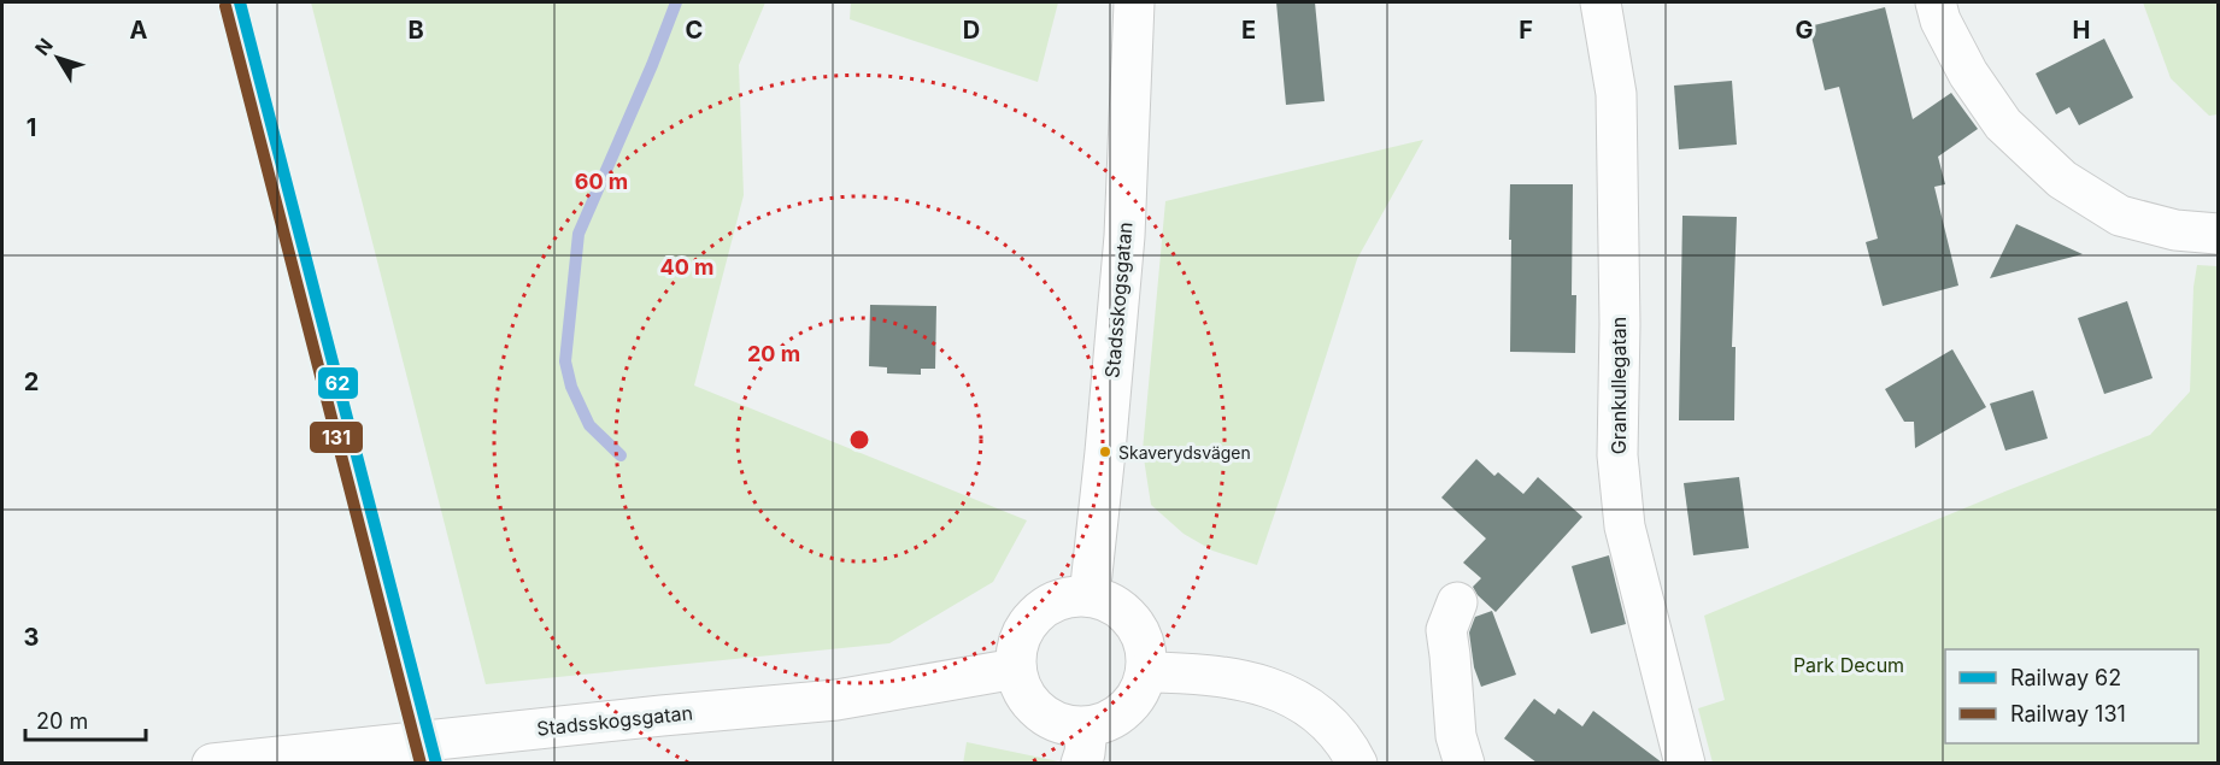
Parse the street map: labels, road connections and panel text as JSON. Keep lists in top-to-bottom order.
{
  "streets": {
    "street": ["Stadsskogsgatan", "Grankullegatan"]
  },
  "parks": ["Park Decum"],
  "places": ["Skaverydsvägen"],
  "lines": ["rail line 62", "rail line 131"],
  "legend": ["Railway 62", "Railway 131"],
  "scale_bar": "20 m",
  "north": "top left",
  "grid": {
    "columns": [
      "A",
      "B",
      "C",
      "D",
      "E",
      "F",
      "G",
      "H"
    ],
    "rows": ["1", "2", "3"]
  },
  "rings": ["60 m", "40 m", "20 m"]
}
